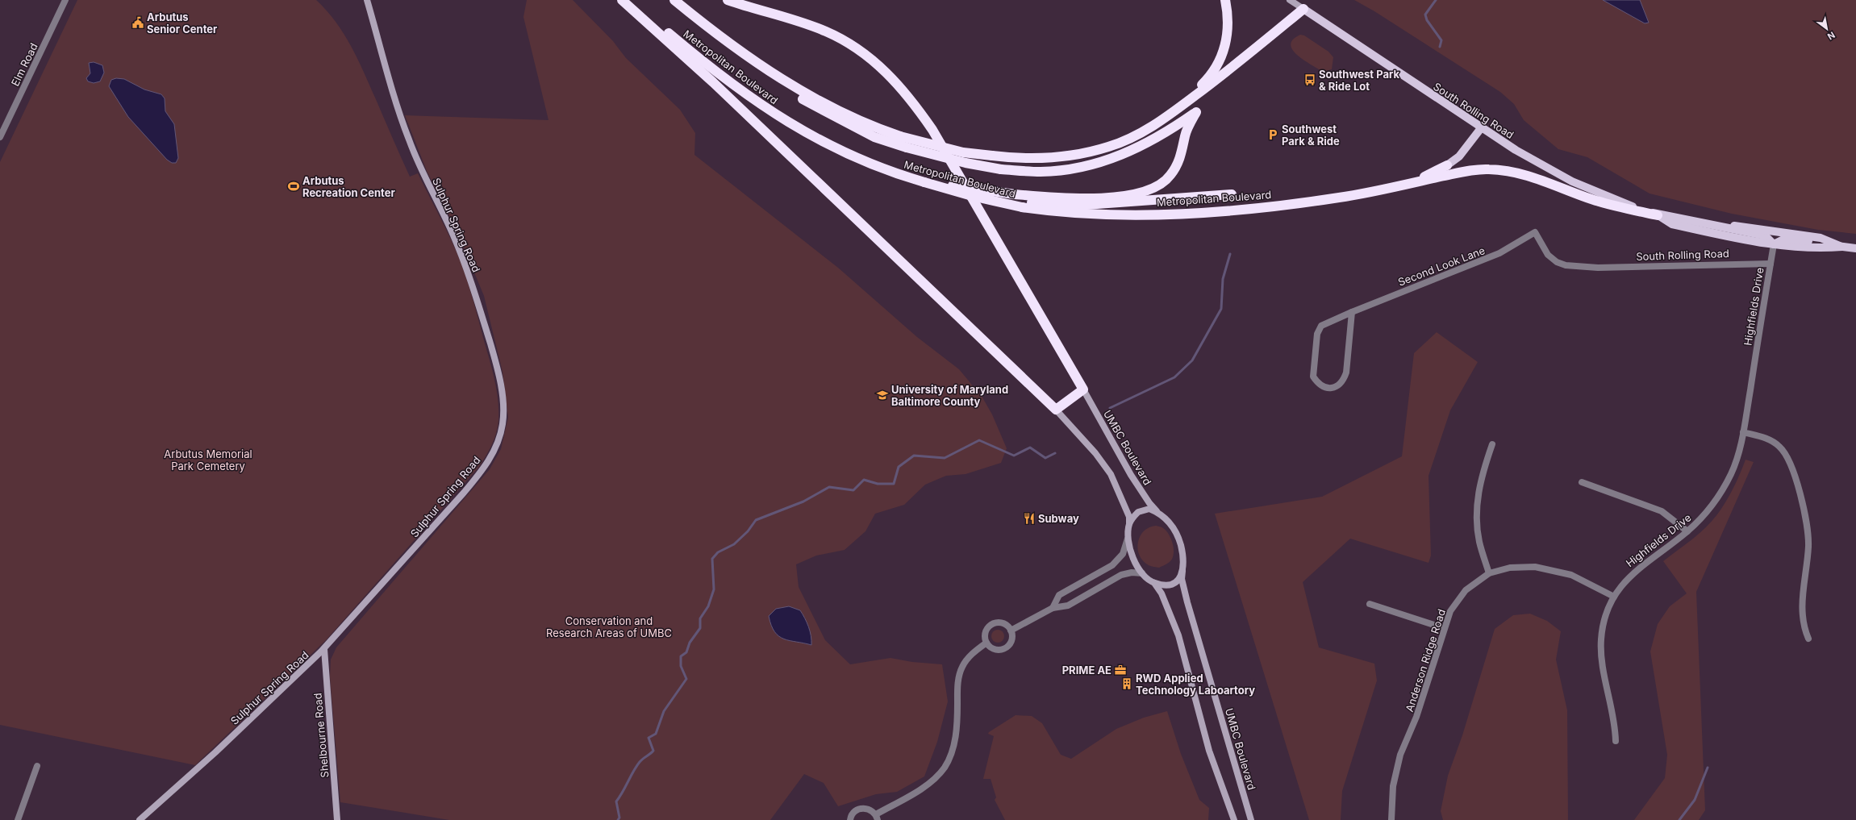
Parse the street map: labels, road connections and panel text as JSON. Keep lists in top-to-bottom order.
{
  "streets": {
    "highway": ["Metropolitan Boulevard"],
    "main road": ["South Rolling Road"],
    "street": [
      "Elm Road",
      "Sulphur Spring Road",
      "Second Look Lane",
      "Highfields Drive",
      "UMBC Boulevard",
      "Anderson Ridge Road",
      "Shelbourne Road"
    ]
  },
  "crossings": [
    ["South Rolling Road", "Second Look Lane"],
    ["South Rolling Road", "Highfields Drive"],
    ["Sulphur Spring Road", "Shelbourne Road"],
    ["Highfields Drive", "Anderson Ridge Road"]
  ],
  "parks": ["Arbutus Memorial Park Cemetery", "Conservation and Research Areas of UMBC"],
  "places": {
    "public building": ["Arbutus Senior Center"],
    "bus stop": ["Southwest Park & Ride Lot"],
    "parking": ["Southwest Park & Ride"],
    "sports": ["Arbutus Recreation Center"],
    "school or university": ["University of Maryland Baltimore County"],
    "restaurant": ["Subway"],
    "office": ["PRIME AE"],
    "building": ["RWD Applied Technology Laboartory"]
  },
  "north": "bottom right"
}
